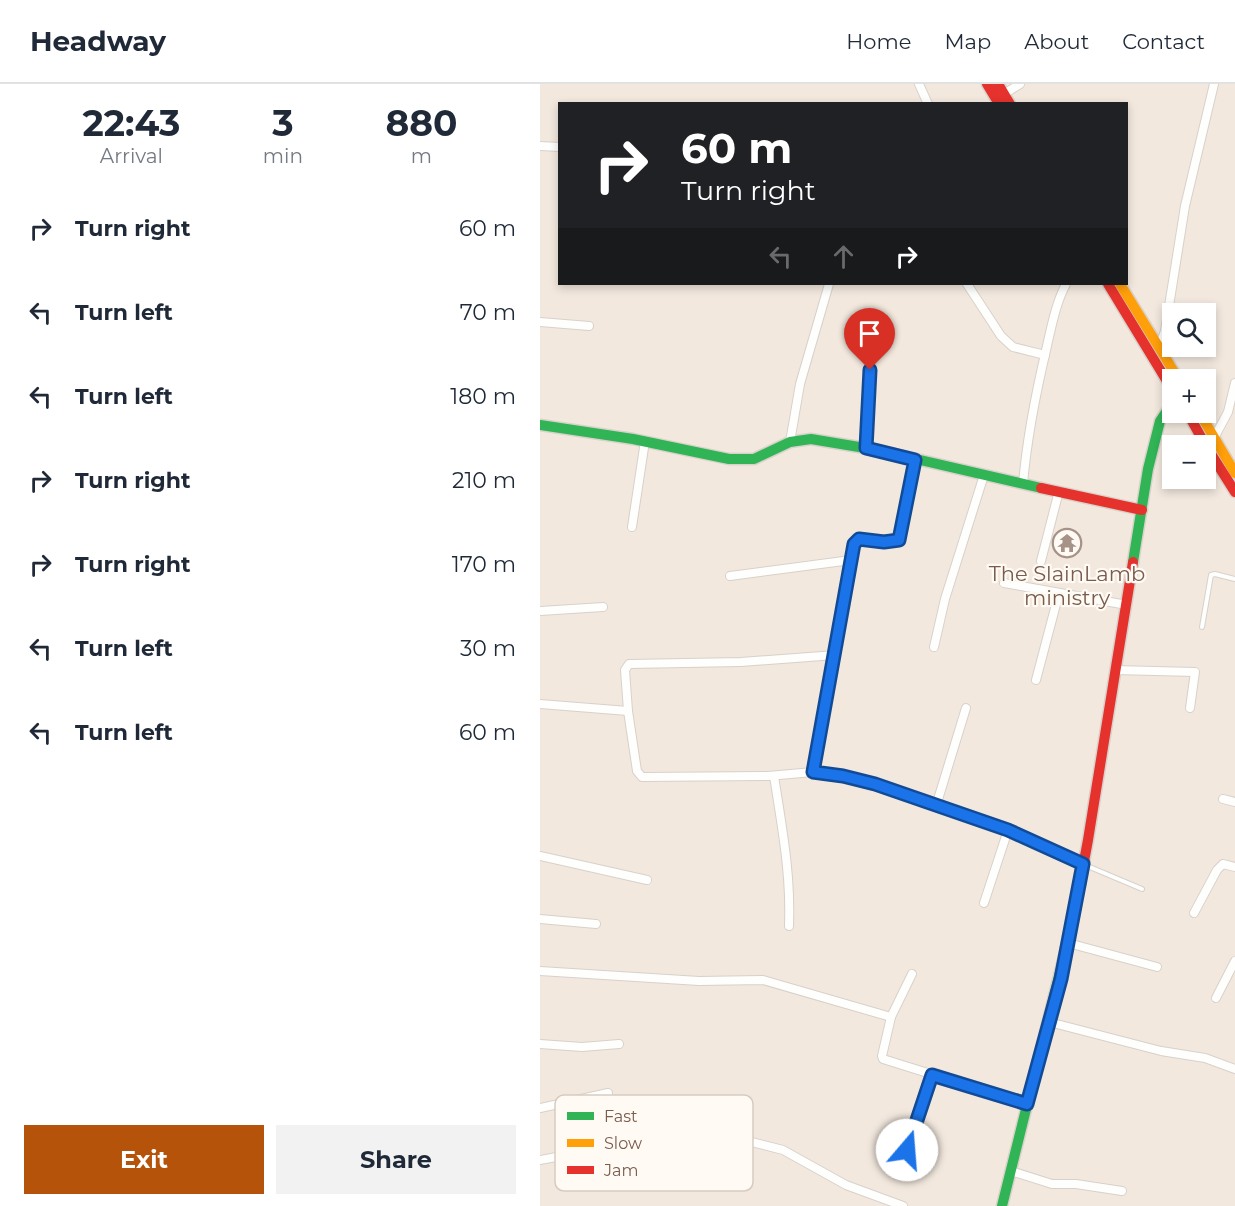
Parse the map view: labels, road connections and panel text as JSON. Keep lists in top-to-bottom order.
{
  "places": {
    "temple": ["The SlainLamb ministry"]
  },
  "legend": ["Fast", "Slow", "Jam"],
  "page": {
    "header": "Headway",
    "nav": [
      "Home",
      "Map",
      "About",
      "Contact"
    ],
    "eta": [
      "22:43",
      "Arrival",
      "3",
      "min",
      "880",
      "m"
    ],
    "turn": ["60 m", "Turn right"],
    "list": [
      {
        "name": "Turn right",
        "value": "60 m"
      },
      {
        "name": "Turn left",
        "value": "70 m"
      },
      {
        "name": "Turn left",
        "value": "180 m"
      },
      {
        "name": "Turn right",
        "value": "210 m"
      },
      {
        "name": "Turn right",
        "value": "170 m"
      },
      {
        "name": "Turn left",
        "value": "30 m"
      },
      {
        "name": "Turn left",
        "value": "60 m"
      }
    ],
    "map_buttons": ["+", "−"],
    "buttons": ["Exit", "Share"]
  }
}
